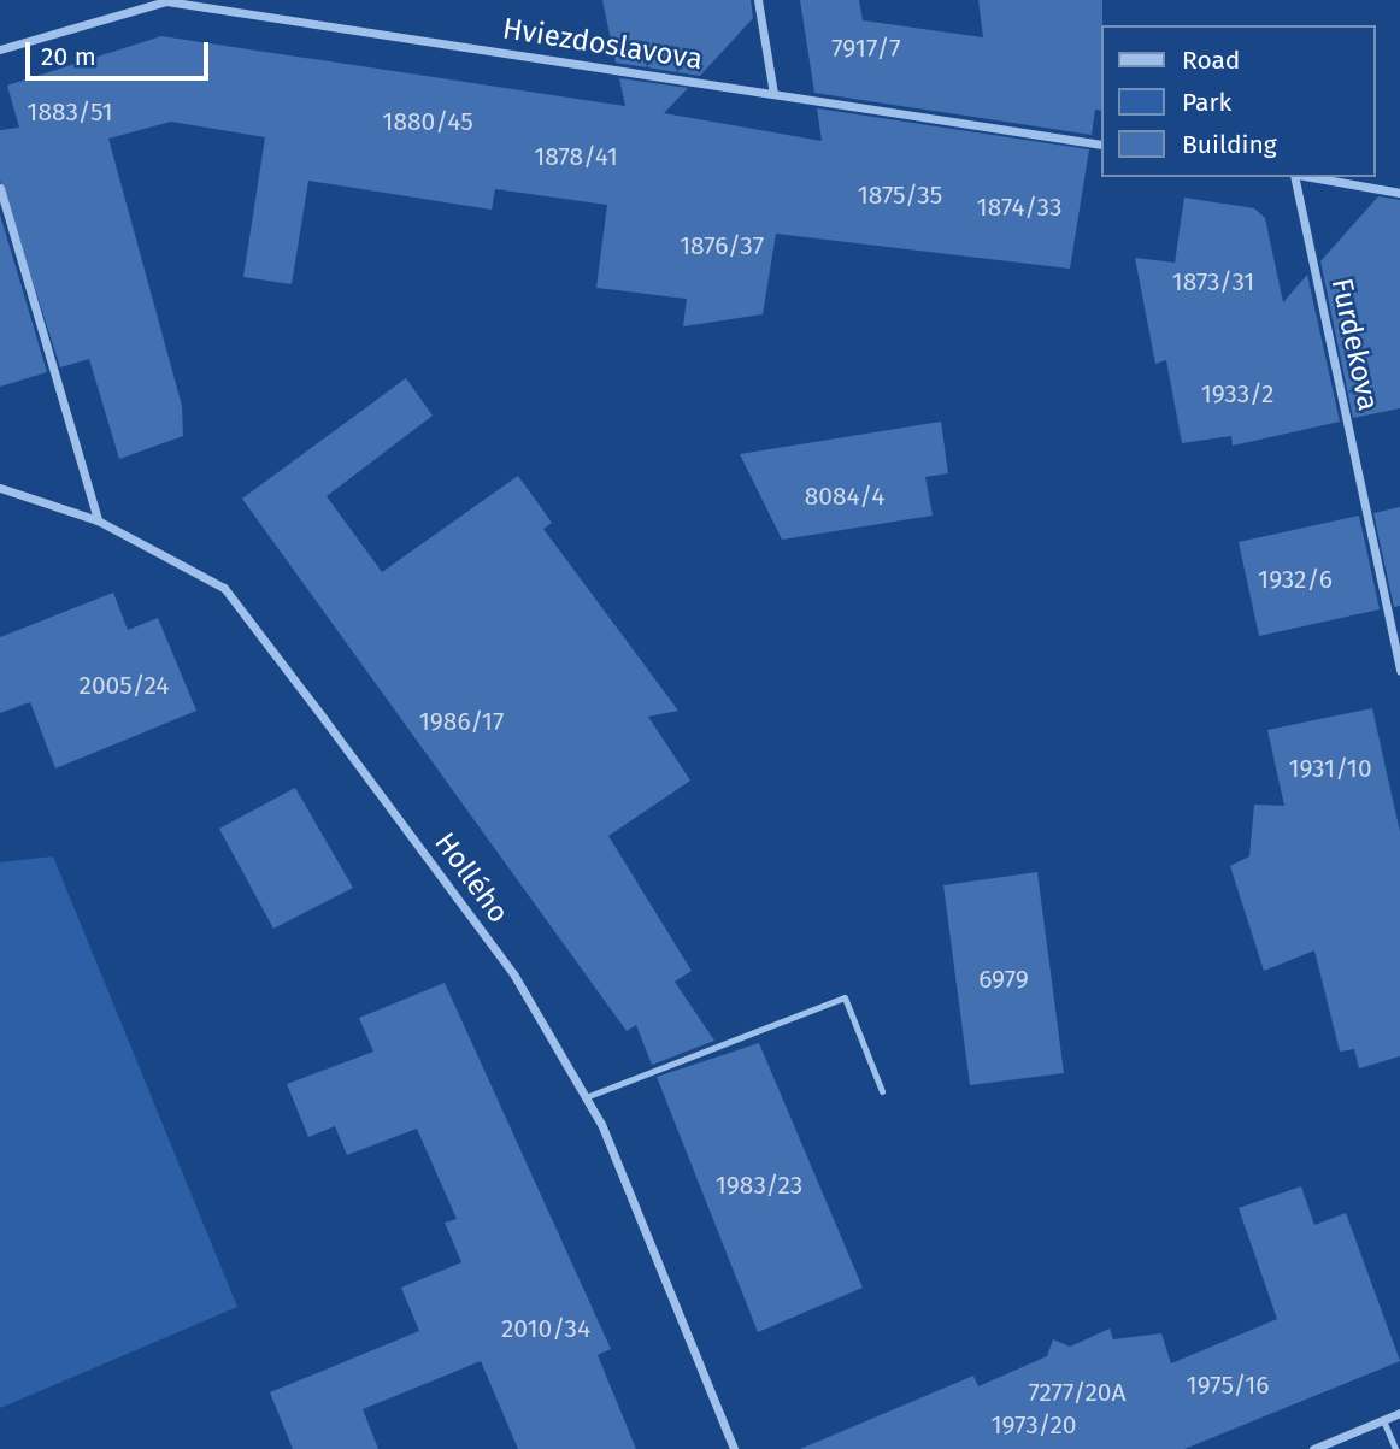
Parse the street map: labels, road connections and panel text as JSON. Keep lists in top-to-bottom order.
{
  "streets": {
    "street": ["Hviezdoslavova", "Furdekova", "Hollého"]
  },
  "house_numbers": [
    "7917/7",
    "1883/51",
    "1880/45",
    "1878/41",
    "1875/35",
    "1874/33",
    "1876/37",
    "1873/31",
    "1933/2",
    "8084/4",
    "1932/6",
    "2005/24",
    "1986/17",
    "1931/10",
    "6979",
    "1983/23",
    "2010/34",
    "1975/16",
    "7277/20A",
    "1973/20"
  ],
  "legend": ["Road", "Park", "Building"],
  "scale_bar": "20 m"
}
